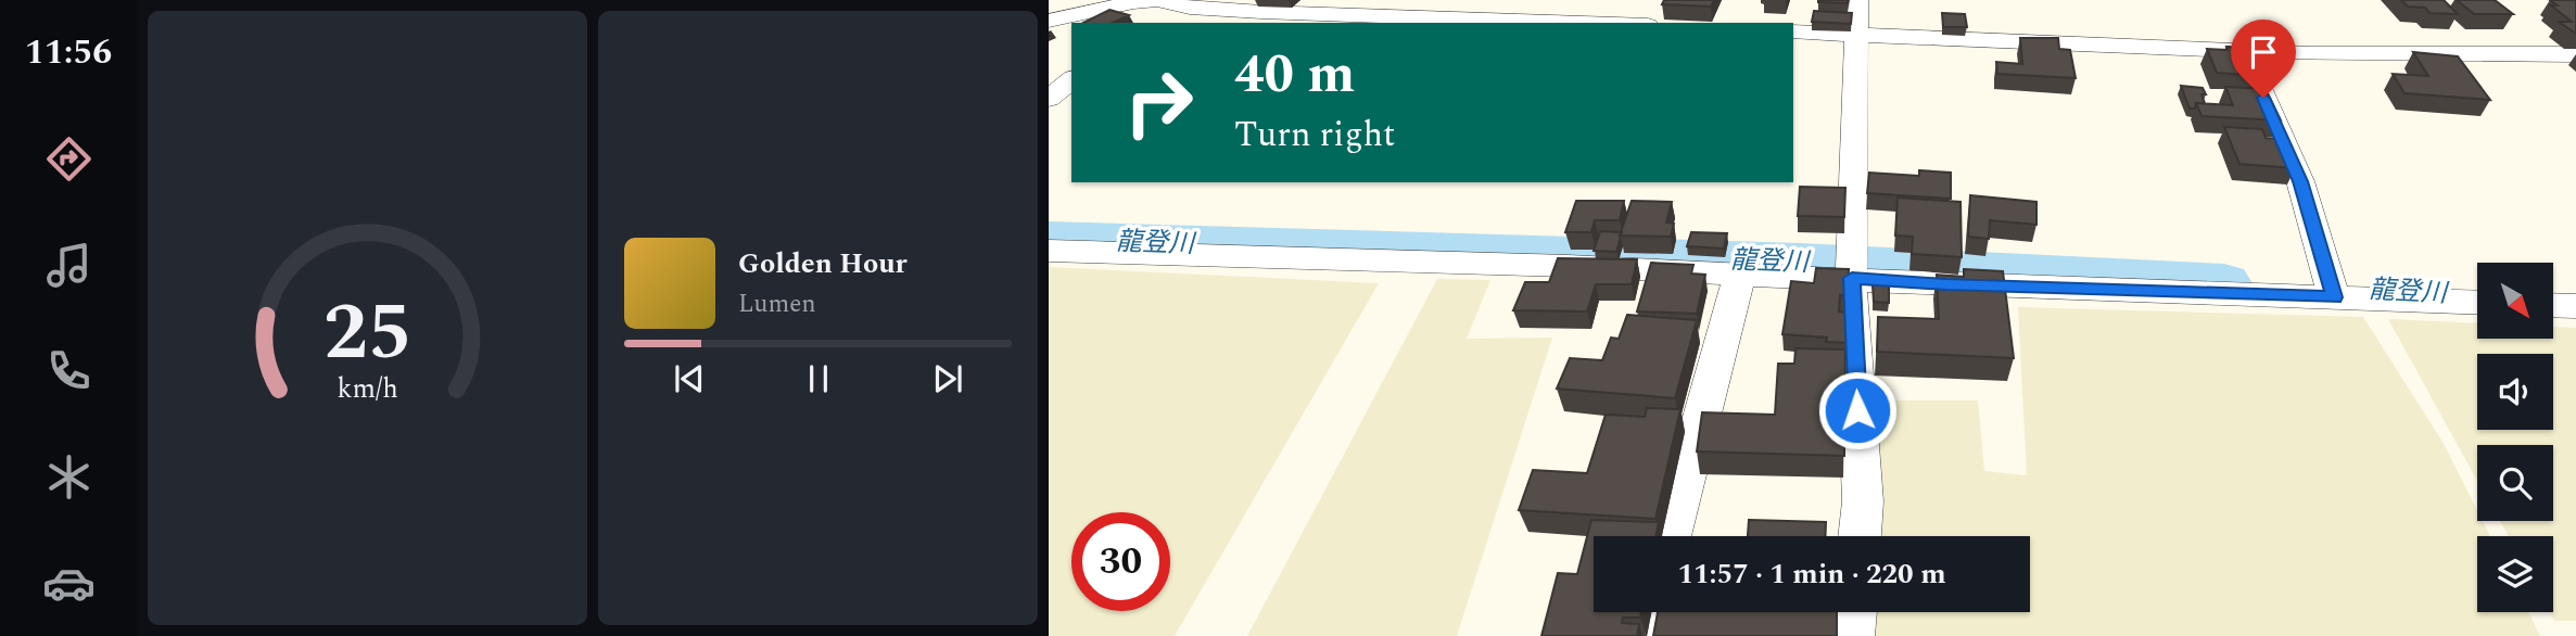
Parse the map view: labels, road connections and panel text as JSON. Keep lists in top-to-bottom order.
{
  "water": ["龍登川"],
  "north": "bottom right",
  "page": {
    "tabs": "11:56",
    "turn": ["40 m", "Turn right"],
    "song": ["Golden Hour", "Lumen"],
    "limit": "30",
    "trip": "11:57 · 1 min · 220 m",
    "gauge": ["25", "km/h"]
  }
}
